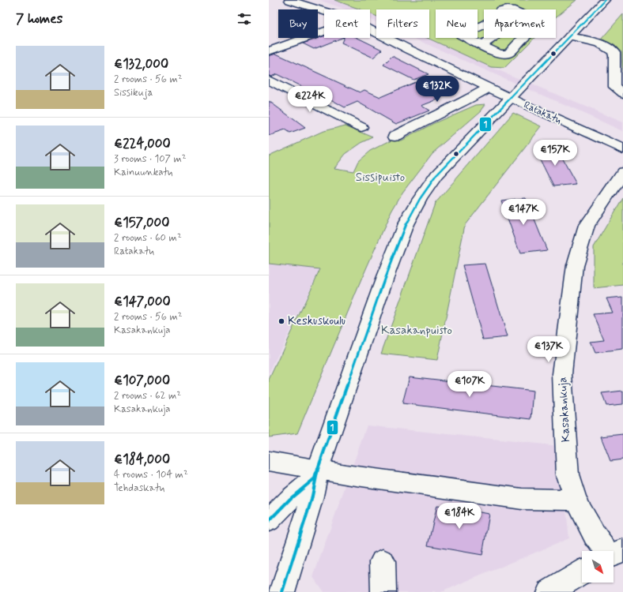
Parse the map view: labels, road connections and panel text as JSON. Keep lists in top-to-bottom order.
{
  "streets": {
    "street": ["Ratakatu", "Kasakankuja"]
  },
  "parks": ["Sissipuisto", "Kasakanpuisto"],
  "places": ["Keskuskoulu"],
  "lines": ["transit line 1"],
  "north": "bottom right",
  "page": {
    "heading": "7 homes",
    "chip": [
      "Buy",
      "Rent",
      "Filters",
      "New",
      "Apartment"
    ],
    "list": [
      {
        "name": "€132,000",
        "note": "2 rooms · 56 m² · Sissikuja"
      },
      {
        "name": "€224,000",
        "note": "3 rooms · 107 m² · Kainuunkatu"
      },
      {
        "name": "€157,000",
        "note": "2 rooms · 60 m² · Ratakatu"
      },
      {
        "name": "€147,000",
        "note": "2 rooms · 56 m² · Kasakankuja"
      },
      {
        "name": "€107,000",
        "note": "2 rooms · 62 m² · Kasakankuja"
      },
      {
        "name": "€184,000",
        "note": "4 rooms · 104 m² · Tehdaskatu"
      }
    ],
    "price": [
      "€132K",
      "€224K",
      "€157K",
      "€147K",
      "€137K",
      "€107K",
      "€184K"
    ]
  }
}
